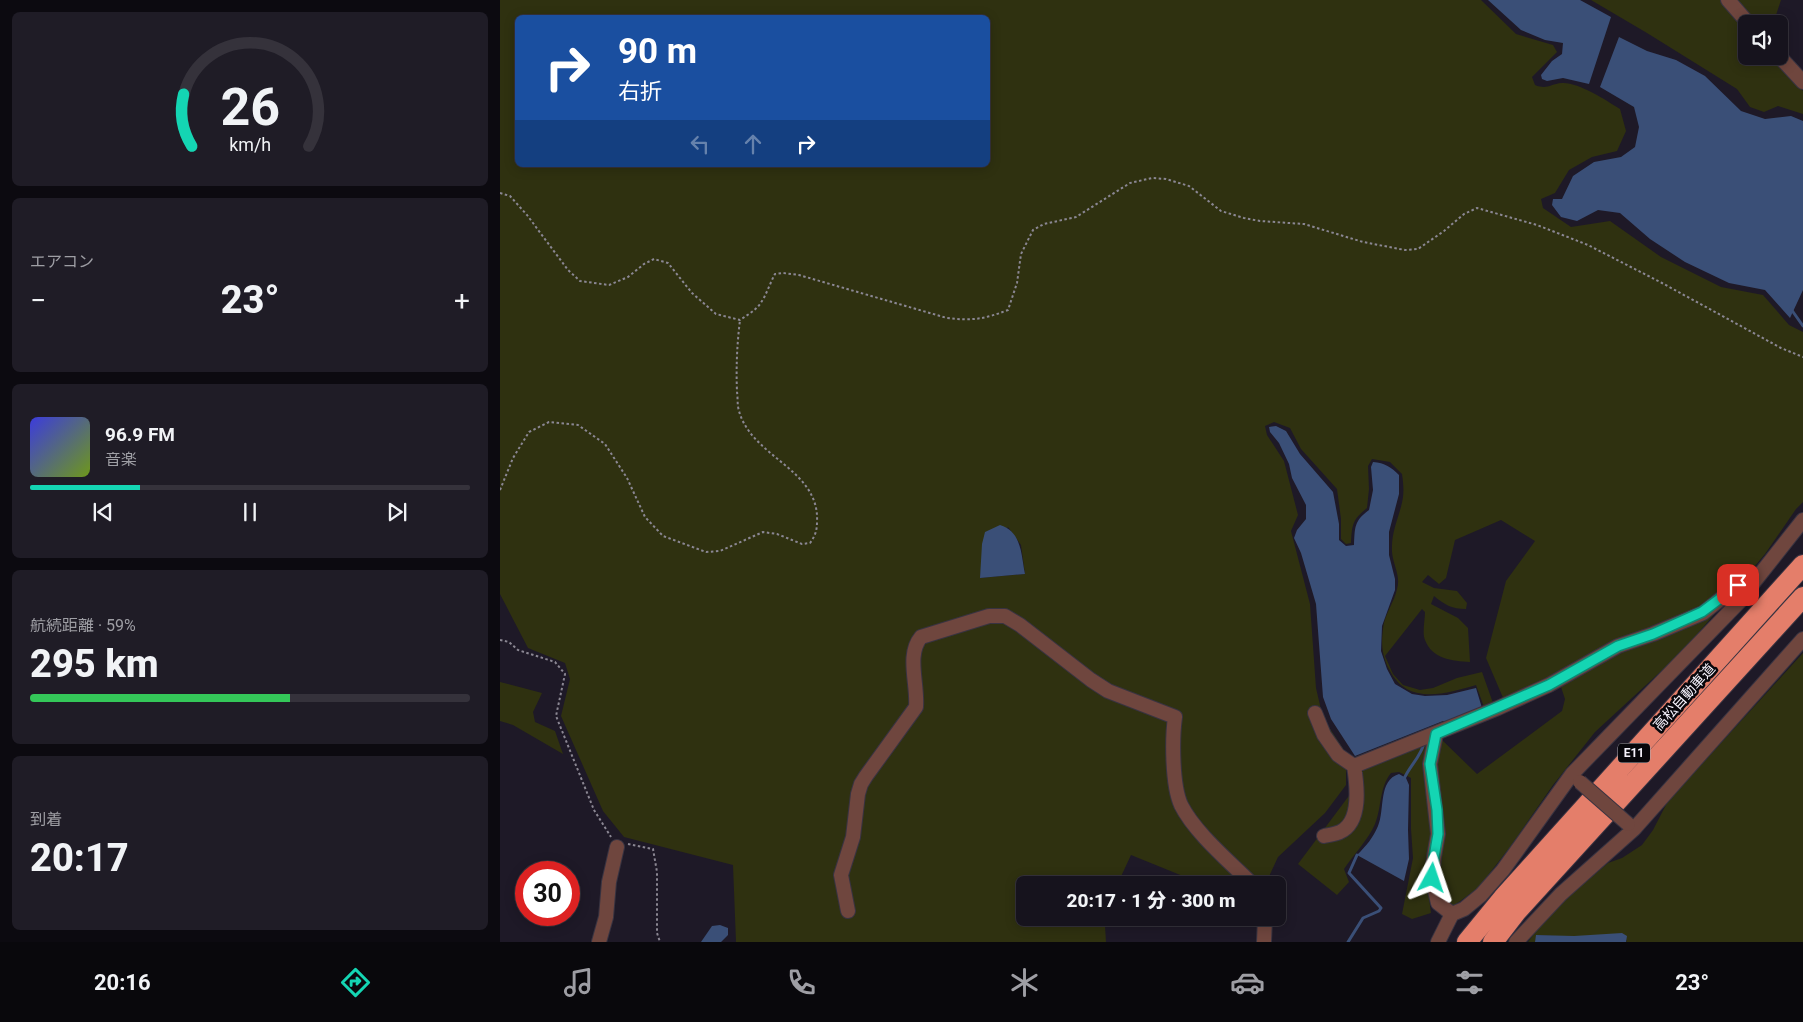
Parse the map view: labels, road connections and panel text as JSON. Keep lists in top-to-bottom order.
{
  "streets": {
    "highway": ["高松自動車道", "E11"]
  },
  "page": {
    "turn": ["90 m", "右折"],
    "tile": [
      "エアコン",
      ["航続距離 · 59%", "295 km"],
      ["到着", "20:17"]
    ],
    "heat": ["−", "23°", "+"],
    "song": ["96.9 FM", "音楽"],
    "limit": "30",
    "trip": "20:17 · 1 分 · 300 m",
    "tabs": ["20:16", "23°"],
    "gauge": ["26", "km/h"]
  }
}
